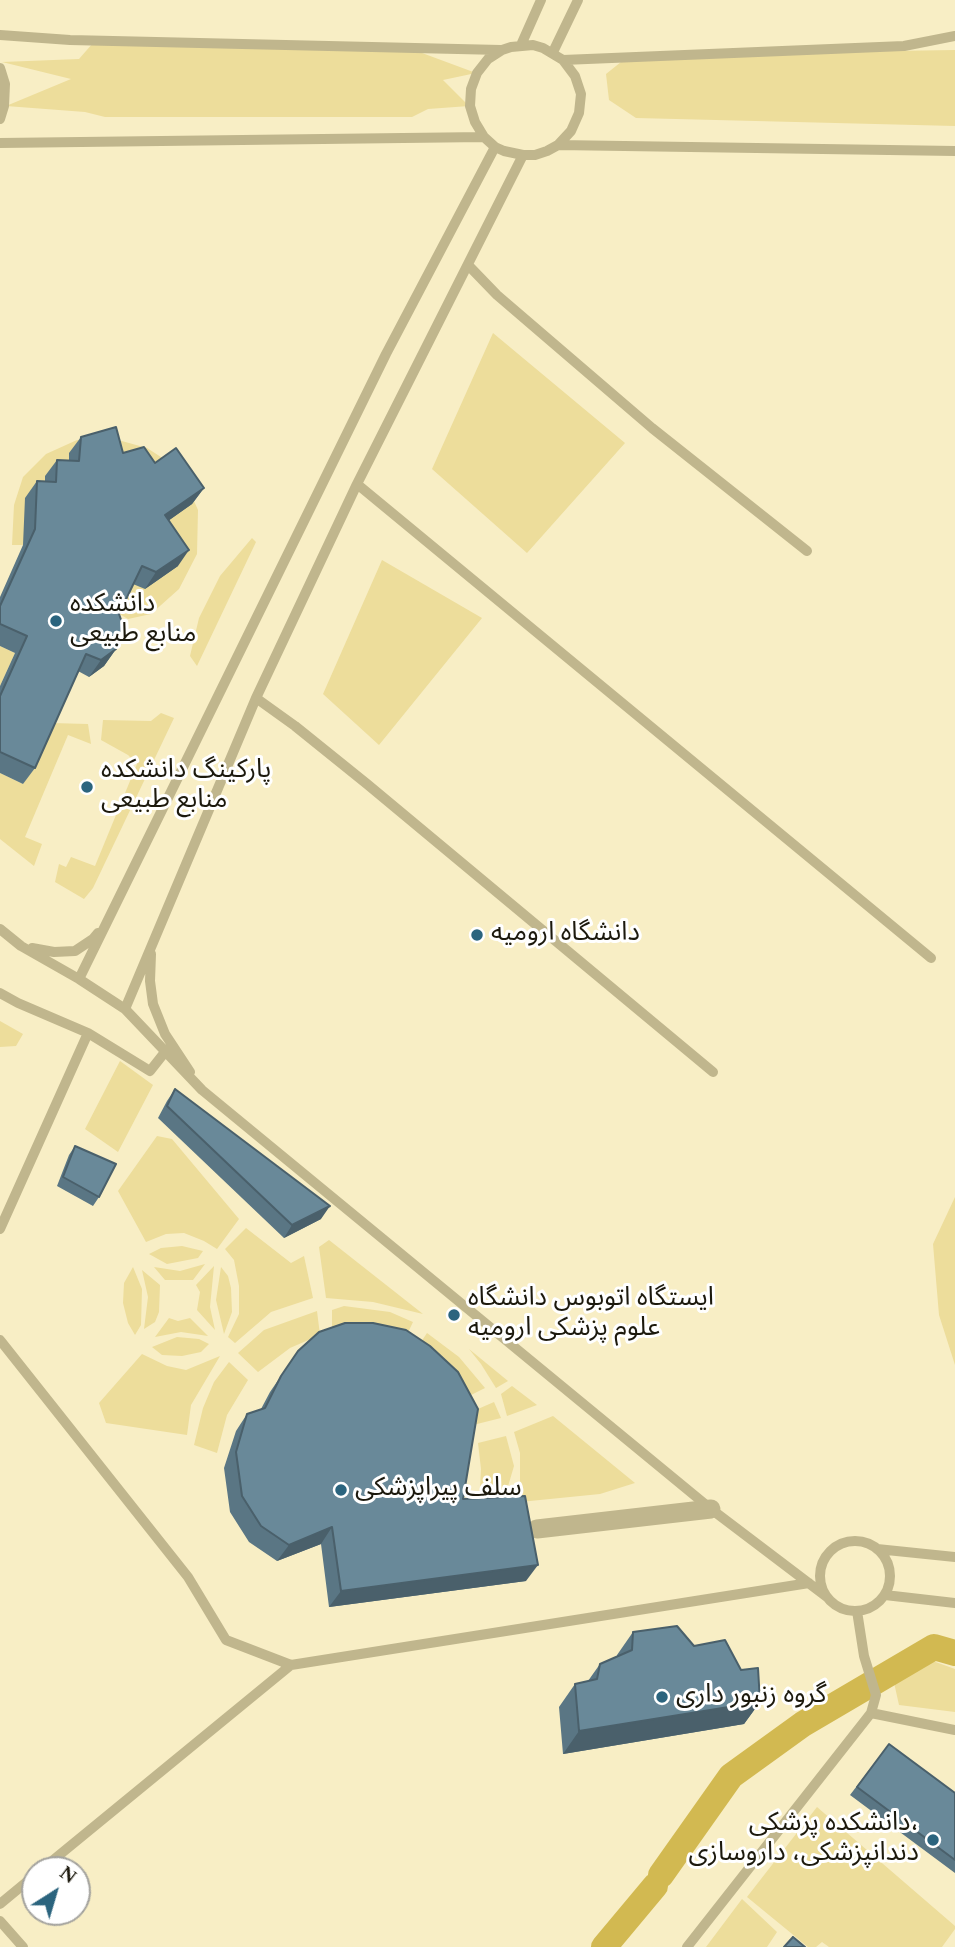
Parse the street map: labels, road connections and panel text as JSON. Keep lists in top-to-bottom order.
{
  "places": [
    "دانشکده منابع طبیعی",
    "پارکینگ دانشکده منابع طبیعی",
    "دانشگاه ارومیه",
    "ایستگاه اتوبوس دانشگاه علوم پزشکی ارومیه",
    "سلف پیراپزشکی",
    "گروه زنبور داری",
    "دانشکده پزشکی، دندانپزشکی، داروسازی"
  ],
  "north": "top right"
}
